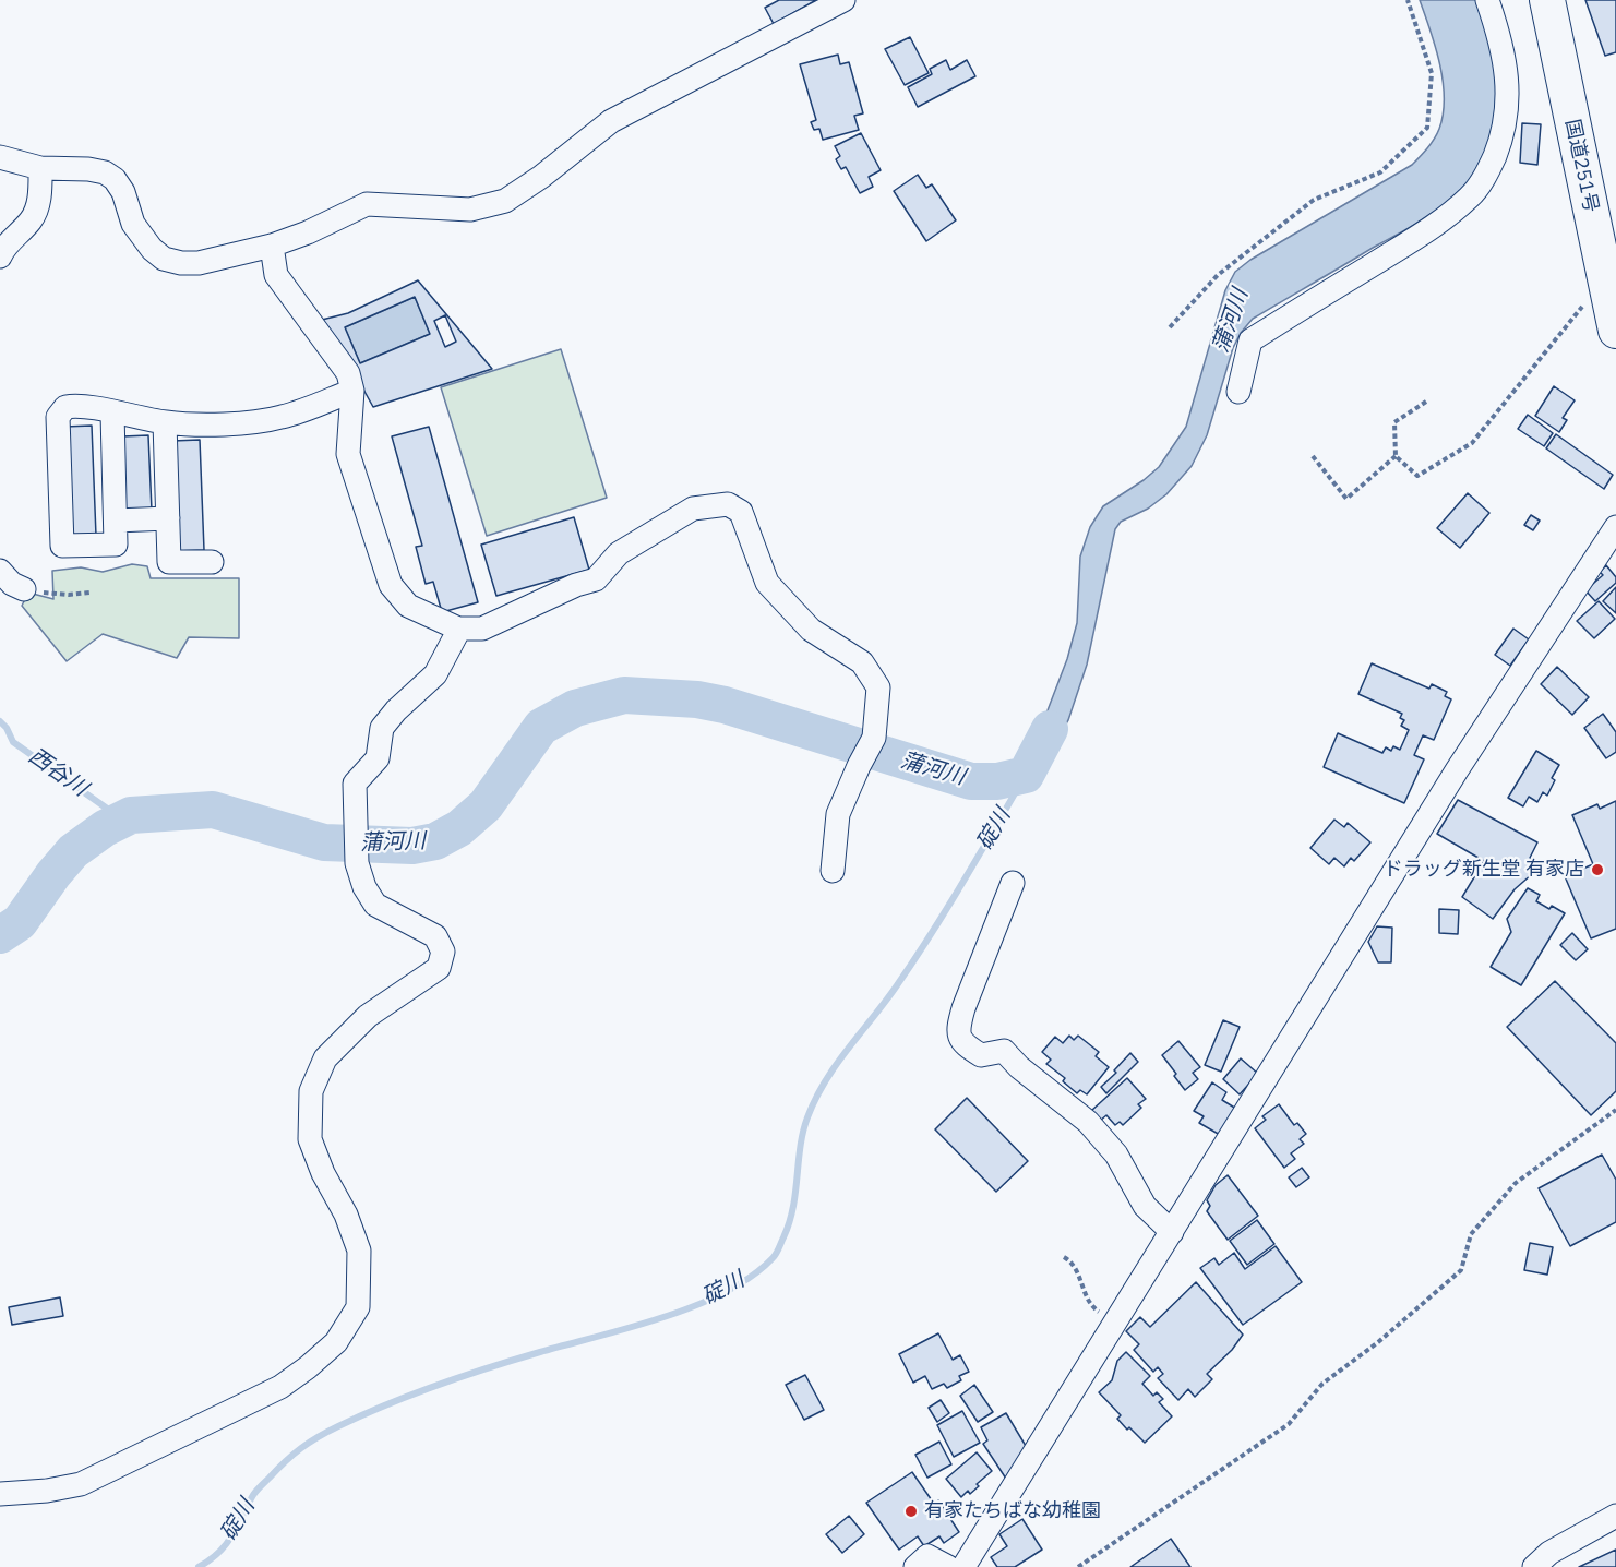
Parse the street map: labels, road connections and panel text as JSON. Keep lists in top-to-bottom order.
{
  "streets": {
    "highway": ["国道251号"]
  },
  "water": ["蒲河川", "西谷川", "碇川"],
  "places": ["ドラッグ新生堂 有家店", "有家たちばな幼稚園"]
}
